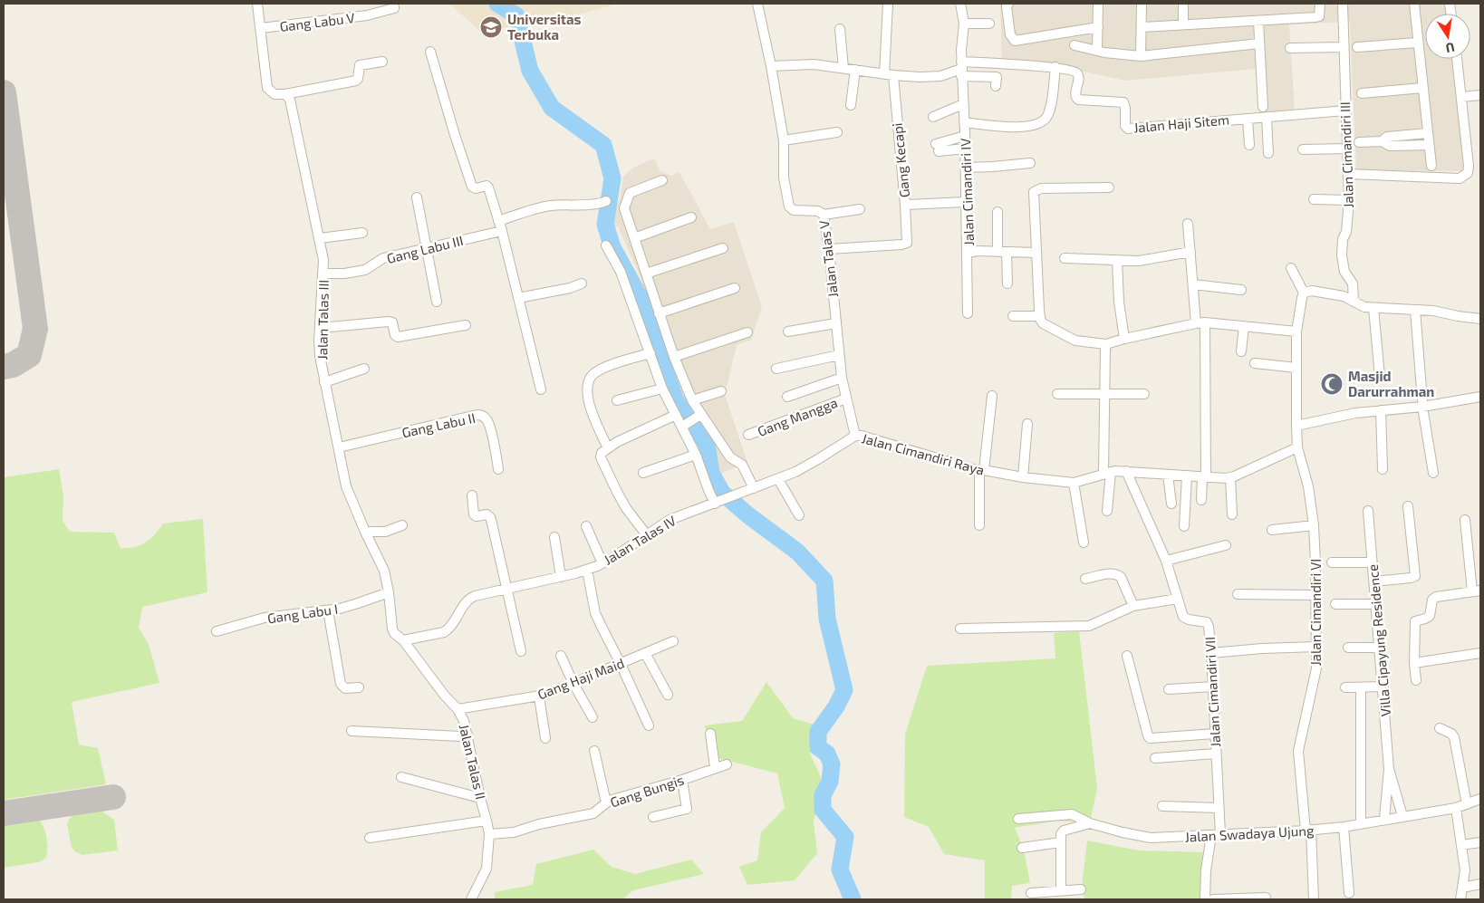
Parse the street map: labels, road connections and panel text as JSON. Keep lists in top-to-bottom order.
{
  "streets": {
    "street": [
      "Gang Labu V",
      "Jalan Haji Sitem",
      "Jalan Cimandiri III",
      "Gang Kecapi",
      "Jalan Cimandiri IV",
      "Gang Labu III",
      "Jalan Talas V",
      "Jalan Talas III",
      "Gang Mangga",
      "Gang Labu II",
      "Jalan Cimandiri Raya",
      "Jalan Talas IV",
      "Jalan Cimandiri VI",
      "Gang Labu I",
      "Villa Cipayung Residence",
      "Gang Haji Maid",
      "Jalan Cimandiri VII",
      "Jalan Talas II",
      "Gang Bungis",
      "Jalan Swadaya Ujung"
    ]
  },
  "crossings": [
    ["Jalan Haji Sitem", "Jalan Cimandiri III"],
    ["Jalan Haji Sitem", "Gang Kecapi"],
    ["Jalan Haji Sitem", "Jalan Cimandiri IV"],
    ["Jalan Haji Sitem", "Jalan Talas V"],
    ["Gang Kecapi", "Jalan Talas V"],
    ["Gang Labu III", "Jalan Talas III"],
    ["Jalan Talas V", "Gang Mangga"],
    ["Jalan Talas V", "Jalan Cimandiri Raya"],
    ["Jalan Talas V", "Jalan Talas IV"],
    ["Jalan Talas III", "Gang Labu II"],
    ["Jalan Talas III", "Jalan Talas IV"],
    ["Jalan Talas III", "Gang Labu I"],
    ["Jalan Talas III", "Jalan Talas II"],
    ["Jalan Cimandiri Raya", "Jalan Talas IV"],
    ["Jalan Cimandiri Raya", "Jalan Cimandiri VI"],
    ["Jalan Cimandiri Raya", "Jalan Cimandiri VII"],
    ["Jalan Talas IV", "Jalan Talas II"],
    ["Jalan Cimandiri VI", "Jalan Swadaya Ujung"],
    ["Villa Cipayung Residence", "Jalan Swadaya Ujung"],
    ["Gang Haji Maid", "Jalan Talas II"],
    ["Jalan Cimandiri VII", "Jalan Swadaya Ujung"],
    ["Jalan Talas II", "Gang Bungis"]
  ],
  "places": {
    "school or university": ["Universitas Terbuka"],
    "mosque": ["Masjid Darurrahman"]
  },
  "north": "bottom"
}
